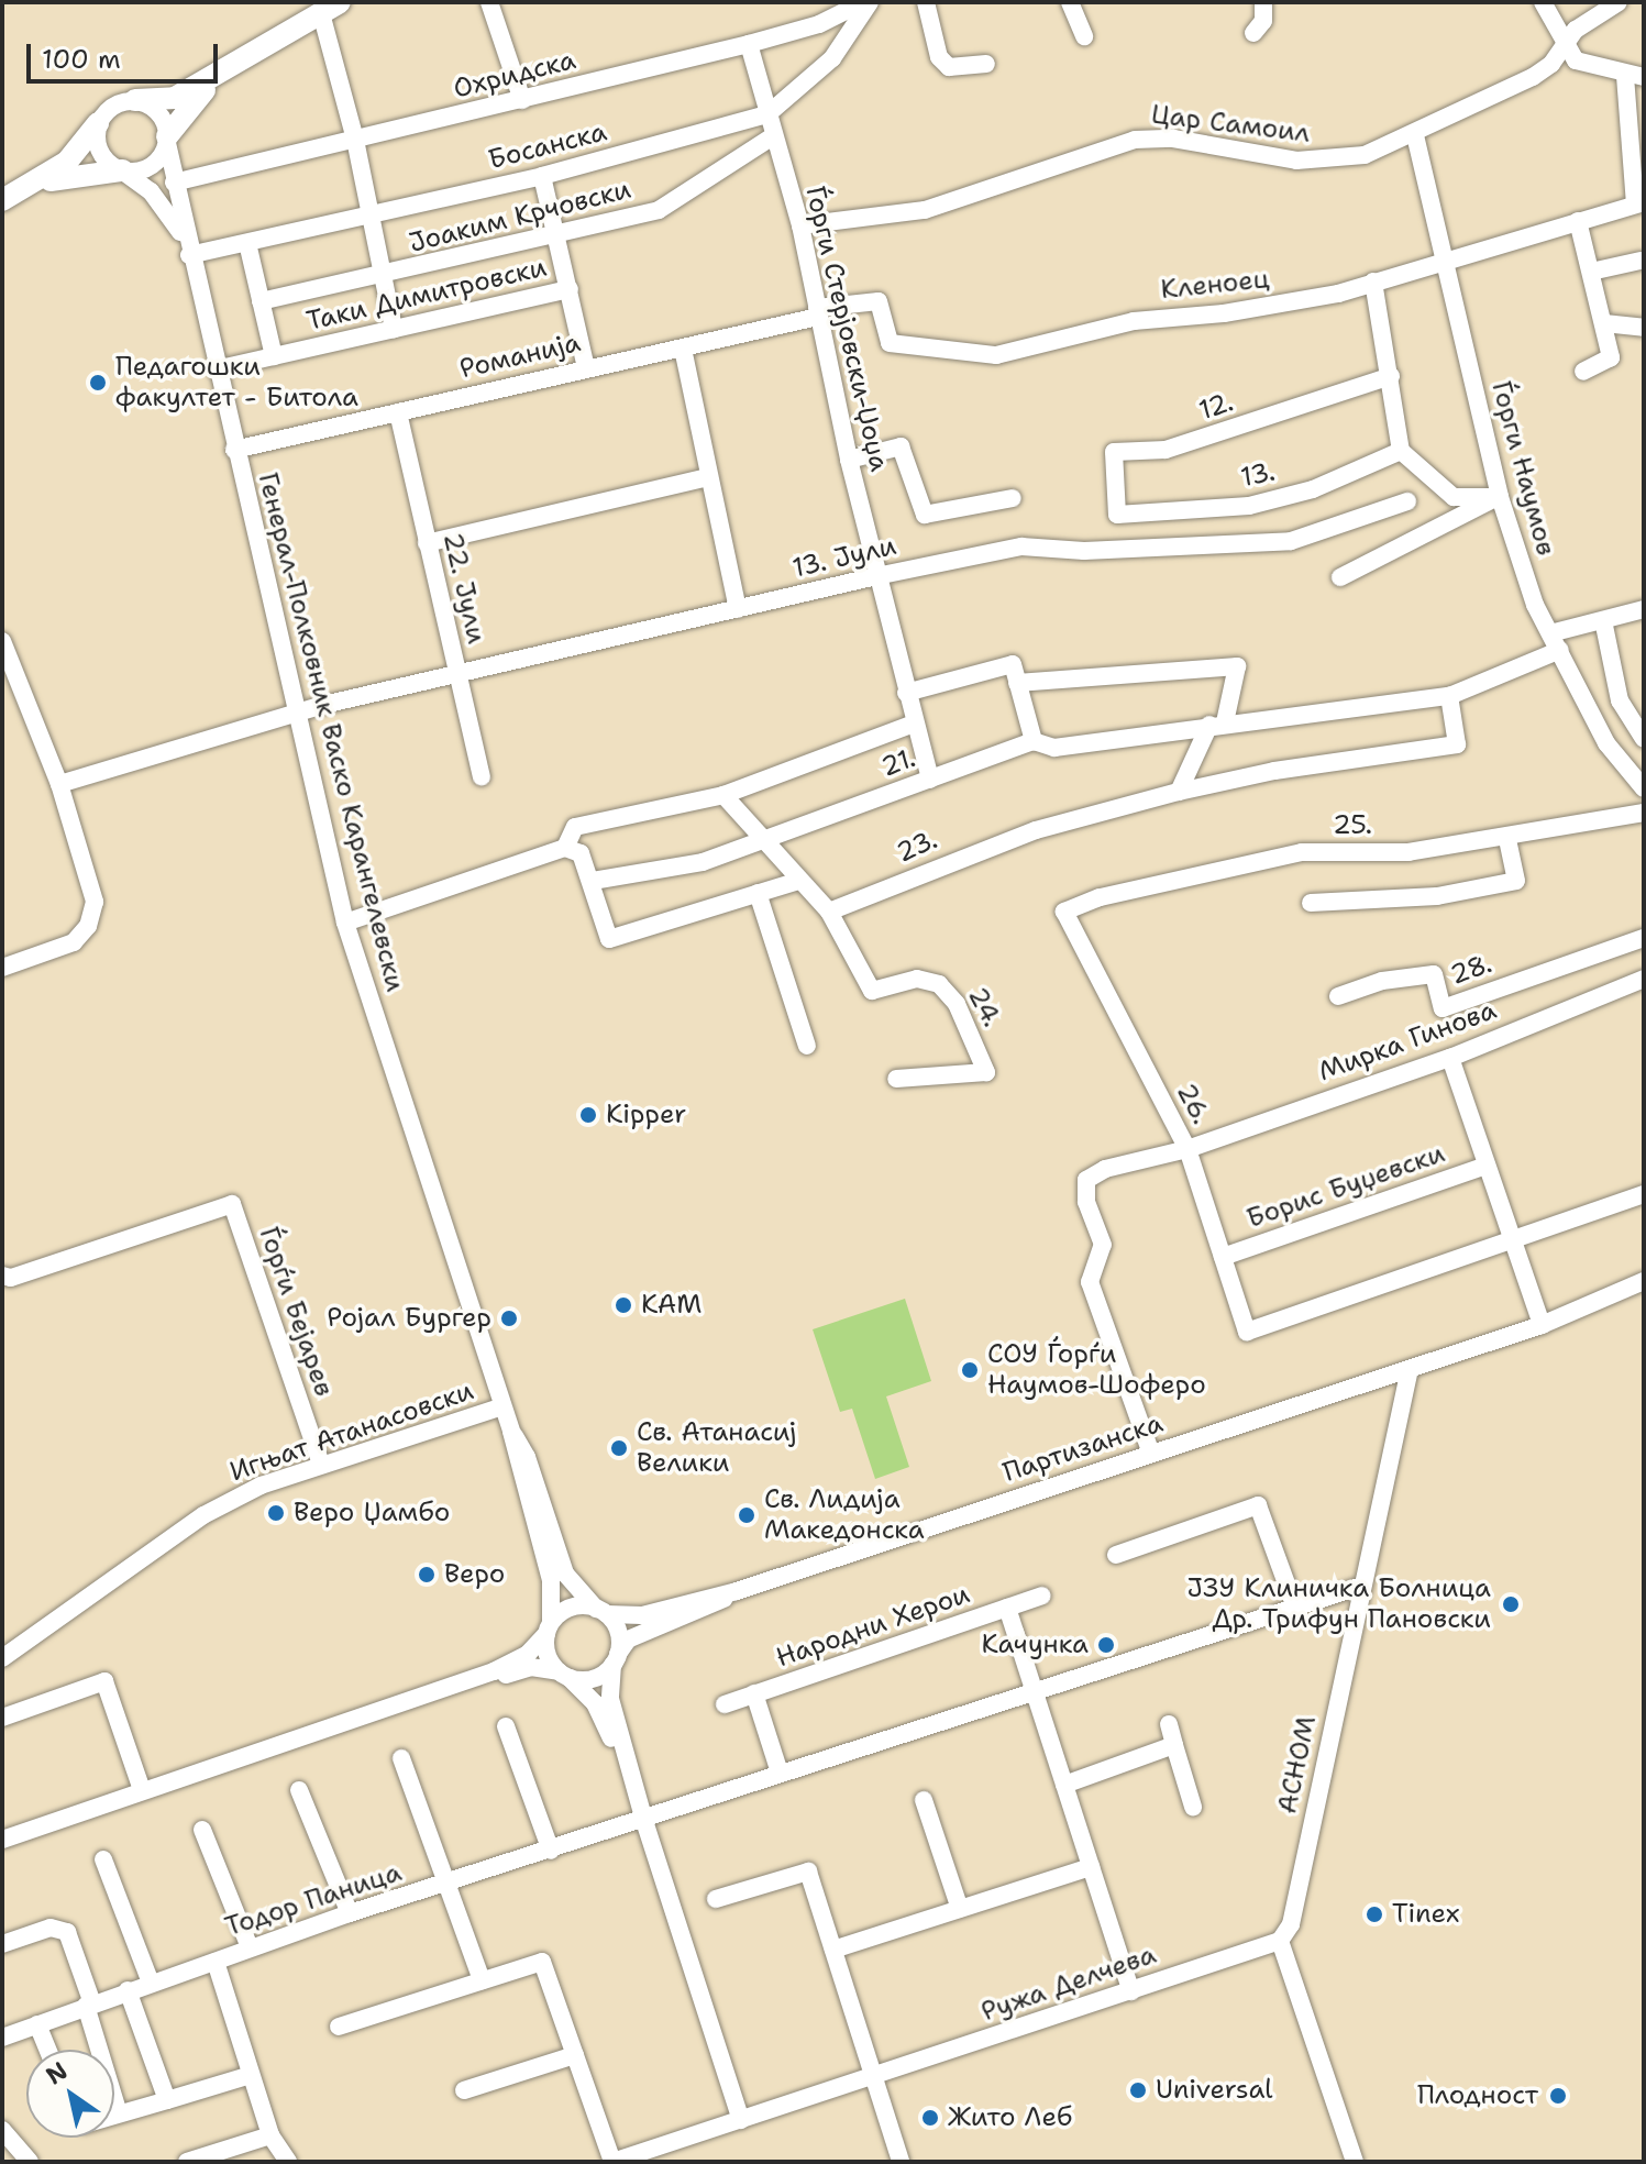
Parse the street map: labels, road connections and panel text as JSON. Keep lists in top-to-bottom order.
{
  "streets": {
    "street": [
      "Охридска",
      "Цар Самоил",
      "Босанска",
      "Јоаким Крчовски",
      "Кленоец",
      "Таки Димитровски",
      "Ѓорги Стерјовски-Џоџа",
      "Романија",
      "12.",
      "Ѓорги Наумов",
      "13.",
      "13. Јули",
      "22. Јули",
      "Генерал-Полковник Васко Карангелевски",
      "21.",
      "25.",
      "23.",
      "28.",
      "24.",
      "Мирка Гинова",
      "26.",
      "Борис Буџевски",
      "Ѓорѓи Бејарев",
      "Игњат Атанасовски",
      "Партизанска",
      "Народни Херои",
      "АСНОМ",
      "Тодор Паница",
      "Ружа Делчева"
    ]
  },
  "crossings": [
    ["Охридска", "Босанска"],
    ["Охридска", "Ѓорги Стерјовски-Џоџа"],
    ["Охридска", "Генерал-Полковник Васко Карангелевски"],
    ["Цар Самоил", "Ѓорги Стерјовски-Џоџа"],
    ["Цар Самоил", "Ѓорги Наумов"],
    ["Босанска", "Ѓорги Стерјовски-Џоџа"],
    ["Босанска", "Генерал-Полковник Васко Карангелевски"],
    ["Јоаким Крчовски", "Ѓорги Стерјовски-Џоџа"],
    ["Кленоец", "Ѓорги Стерјовски-Џоџа"],
    ["Кленоец", "Романија"],
    ["Кленоец", "Ѓорги Наумов"],
    ["Таки Димитровски", "Романија"],
    ["Таки Димитровски", "Генерал-Полковник Васко Карангелевски"],
    ["Ѓорги Стерјовски-Џоџа", "Романија"],
    ["Ѓорги Стерјовски-Џоџа", "13. Јули"],
    ["Ѓорги Стерјовски-Џоџа", "21."],
    ["Романија", "22. Јули"],
    ["Романија", "Генерал-Полковник Васко Карангелевски"],
    ["12.", "13."],
    ["Ѓорги Наумов", "21."],
    ["13. Јули", "22. Јули"],
    ["13. Јули", "Генерал-Полковник Васко Карангелевски"],
    ["Генерал-Полковник Васко Карангелевски", "Игњат Атанасовски"],
    ["Генерал-Полковник Васко Карангелевски", "Партизанска"],
    ["Генерал-Полковник Васко Карангелевски", "Тодор Паница"],
    ["Генерал-Полковник Васко Карангелевски", "Ружа Делчева"],
    ["21.", "23."],
    ["25.", "26."],
    ["23.", "24."],
    ["Мирка Гинова", "26."],
    ["Мирка Гинова", "Партизанска"],
    ["26.", "Борис Буџевски"],
    ["Ѓорѓи Бејарев", "Игњат Атанасовски"],
    ["Партизанска", "АСНОМ"],
    ["Народни Херои", "Ружа Делчева"],
    ["АСНОМ", "Ружа Делчева"]
  ],
  "places": [
    "Педагошки факултет - Битола",
    "Kipper",
    "KAM",
    "Ројал Бургер",
    "СОУ Ѓорѓи Наумов-Шоферо",
    "Св. Атанасиј Велики",
    "Веро Џамбо",
    "Св. Лидија Македонска",
    "Веро",
    "ЈЗУ Клиничка Болница Др. Трифун Пановски",
    "Качунка",
    "Tinex",
    "Universal",
    "Плодност",
    "Жито Леб"
  ],
  "scale_bar": "100 m",
  "north": "top left"
}
